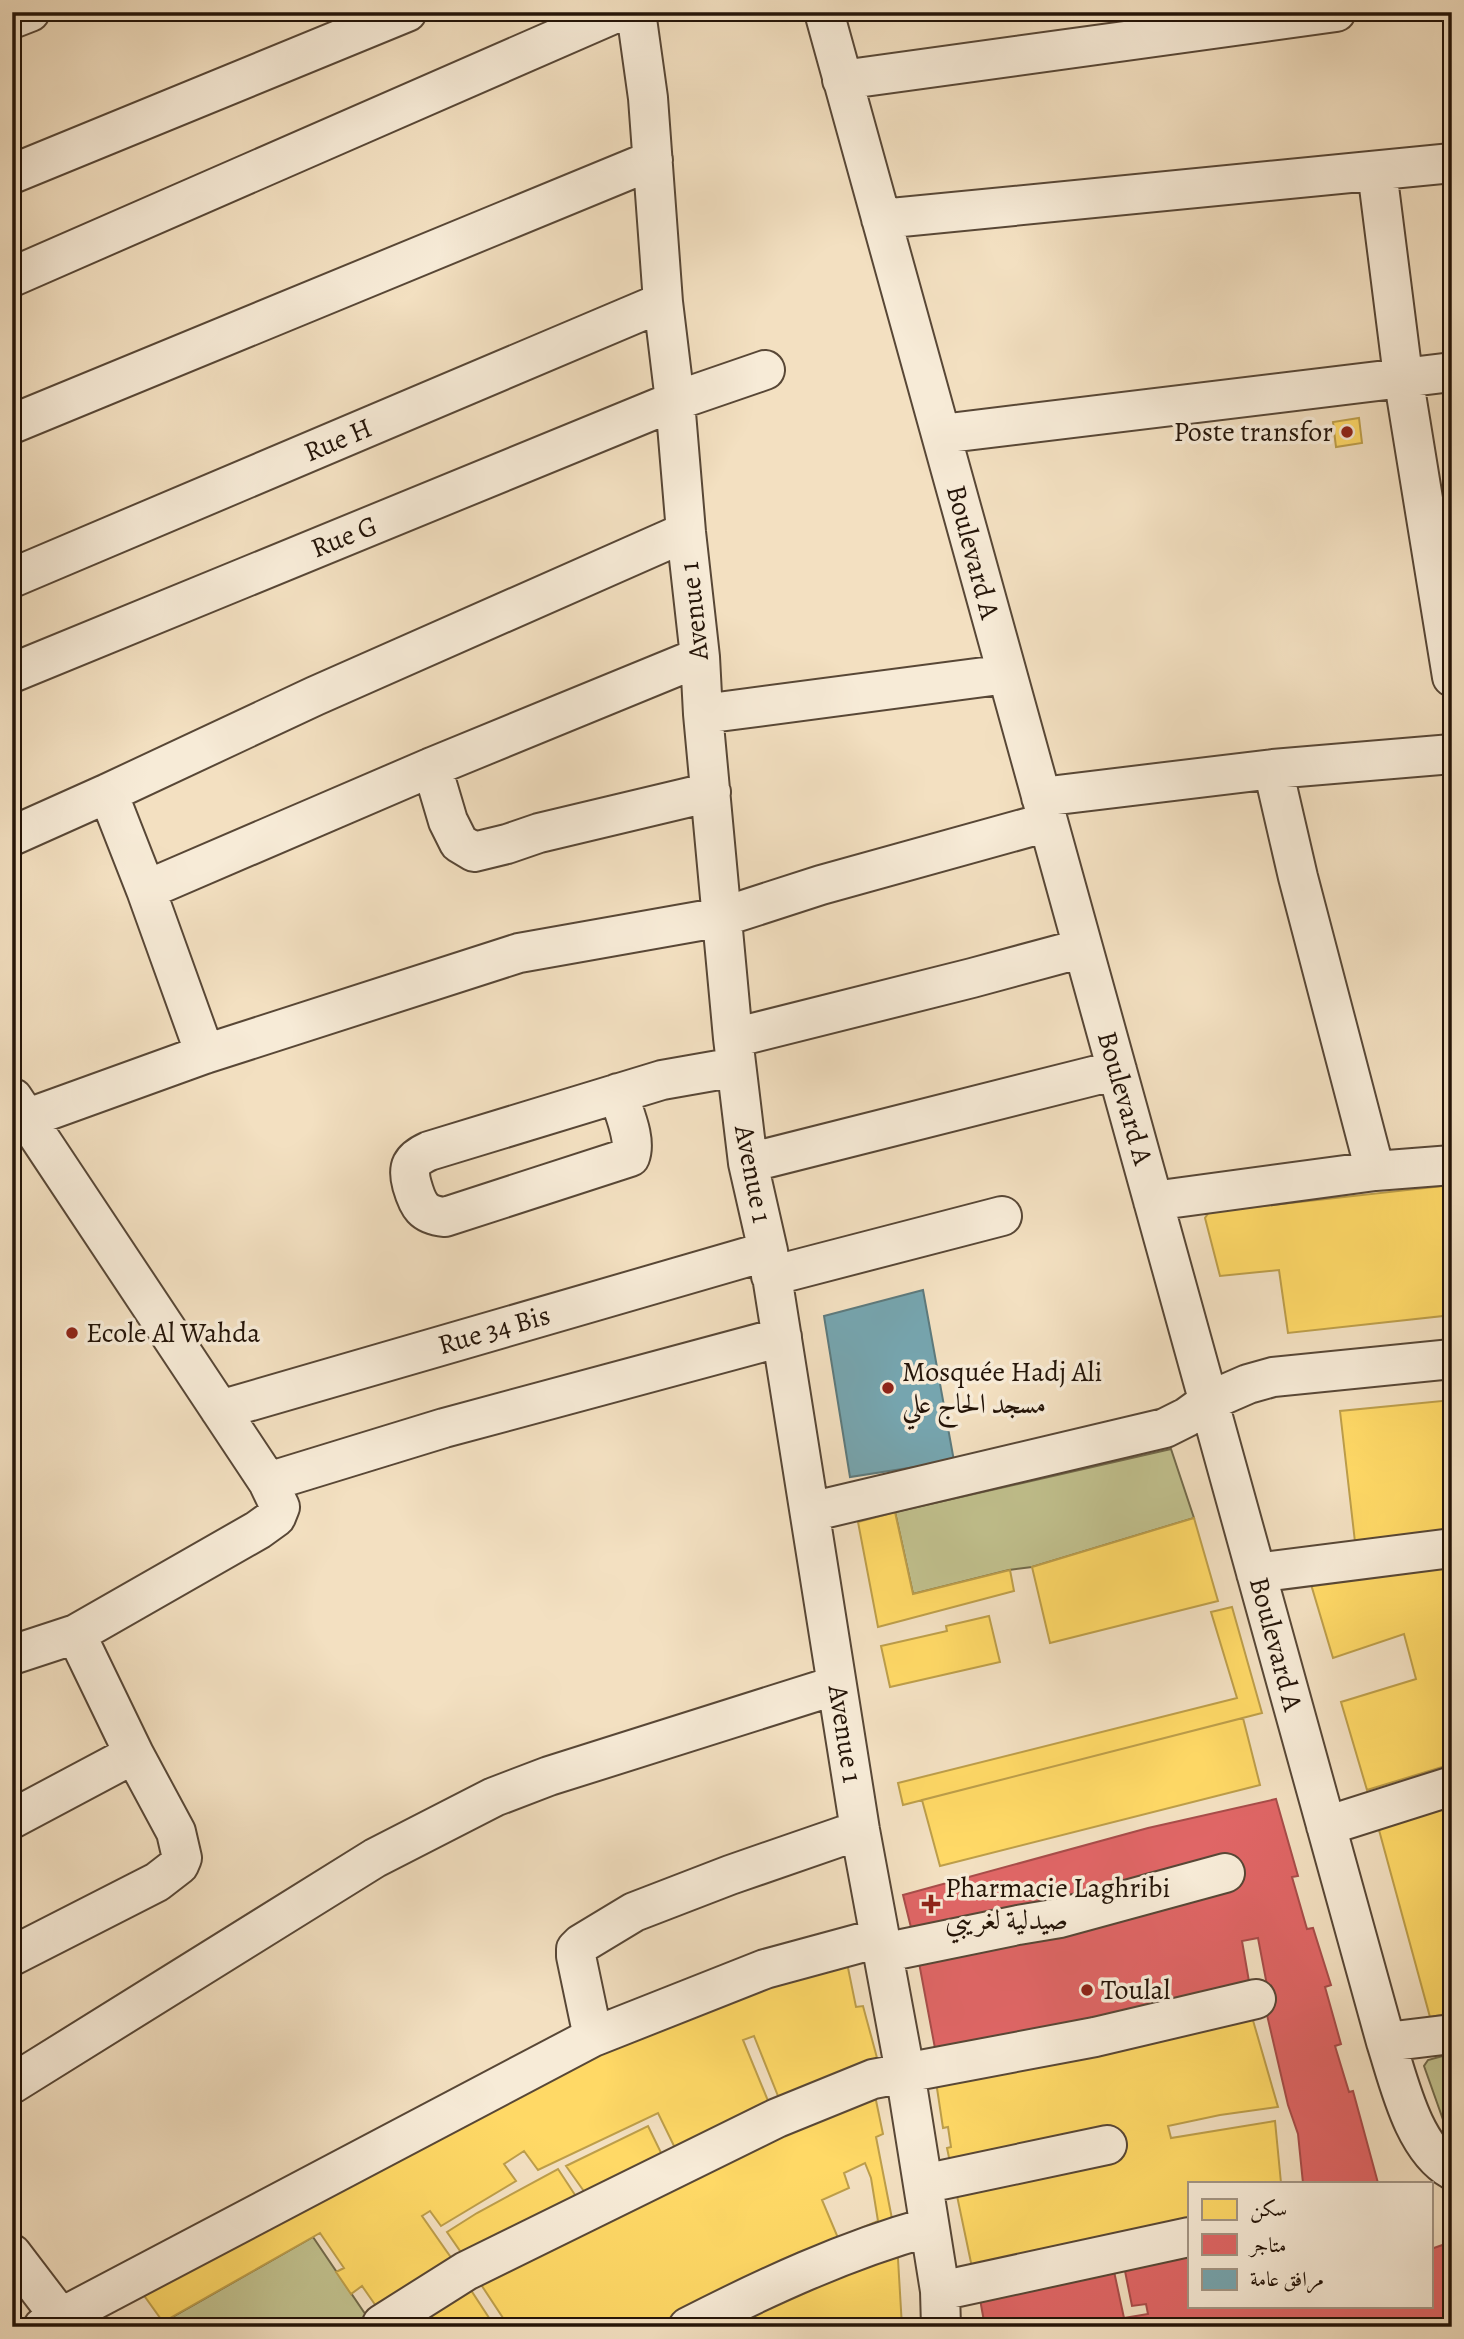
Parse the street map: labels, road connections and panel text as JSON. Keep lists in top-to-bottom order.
{
  "streets": {
    "street": [
      "Rue H",
      "Rue G",
      "Boulevard A",
      "Avenue 1",
      "Rue 34 Bis"
    ]
  },
  "crossings": [
    ["Rue H", "Avenue 1"],
    ["Rue G", "Avenue 1"],
    ["Avenue 1", "Rue 34 Bis"]
  ],
  "places": {
    "other": [
      "Poste transfor",
      "Ecole Al Wahda",
      "Mosquée Hadj Ali مسجد الحاج علي",
      "Toulal"
    ],
    "health": ["Pharmacie Laghribi صيدلية لغريبي"]
  },
  "legend": ["سكن", "متاجر", "مرافق عامة"]
}
